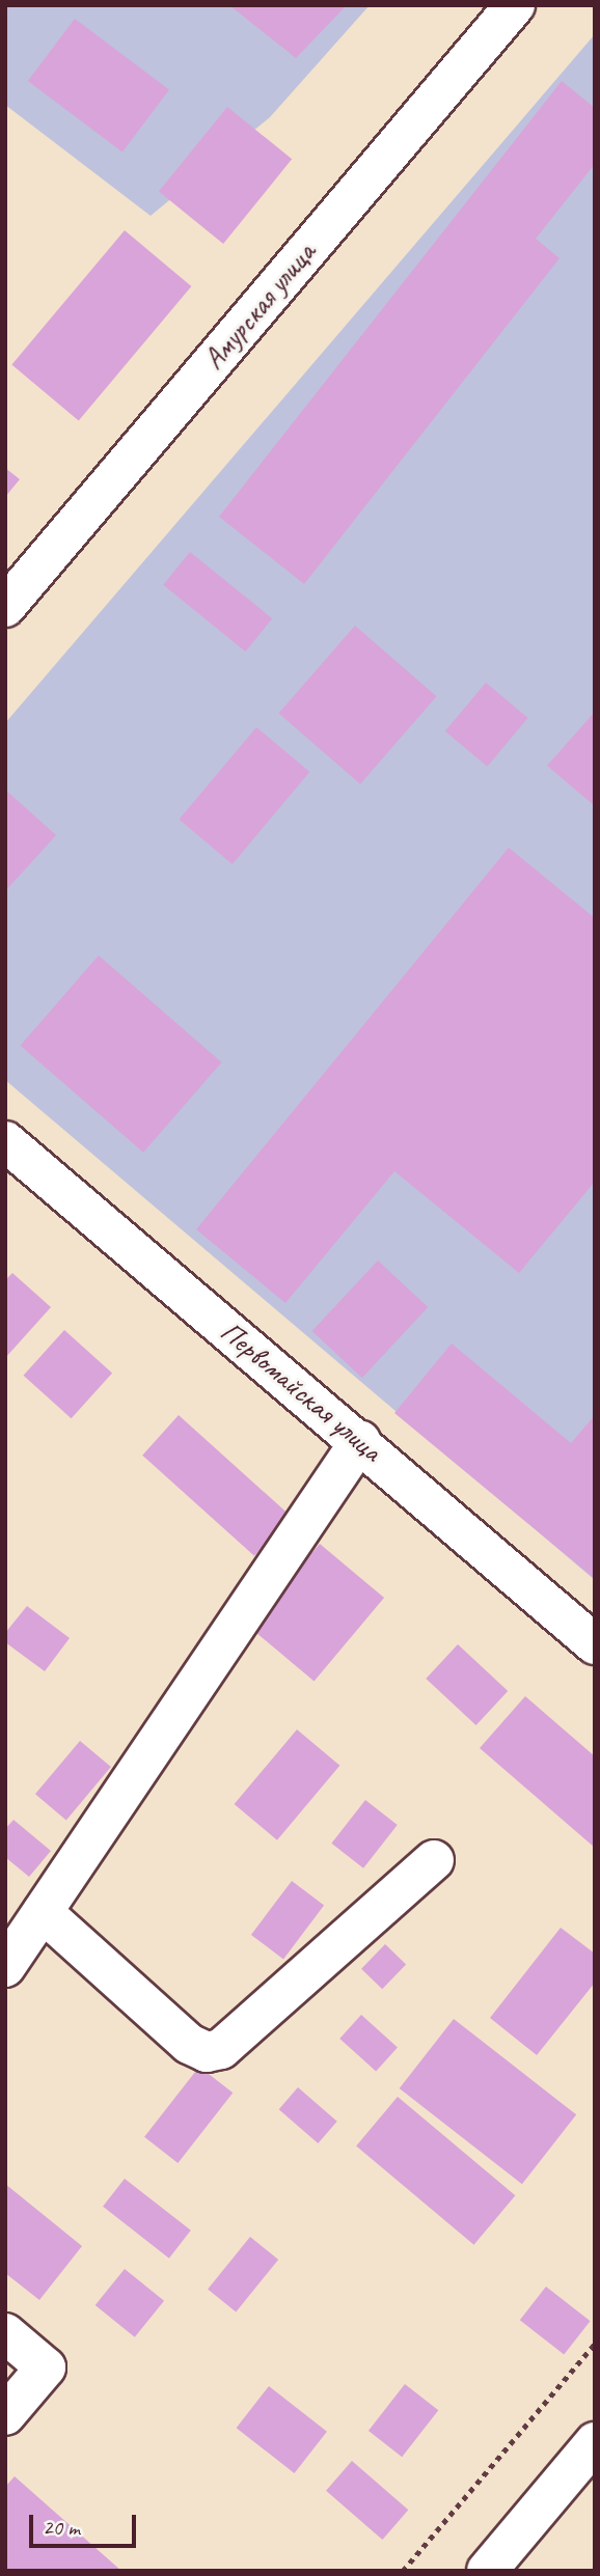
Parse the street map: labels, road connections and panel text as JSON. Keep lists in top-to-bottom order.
{
  "streets": {
    "street": ["Амурская улица", "Первомайская улица"]
  },
  "scale_bar": "20 m"
}
